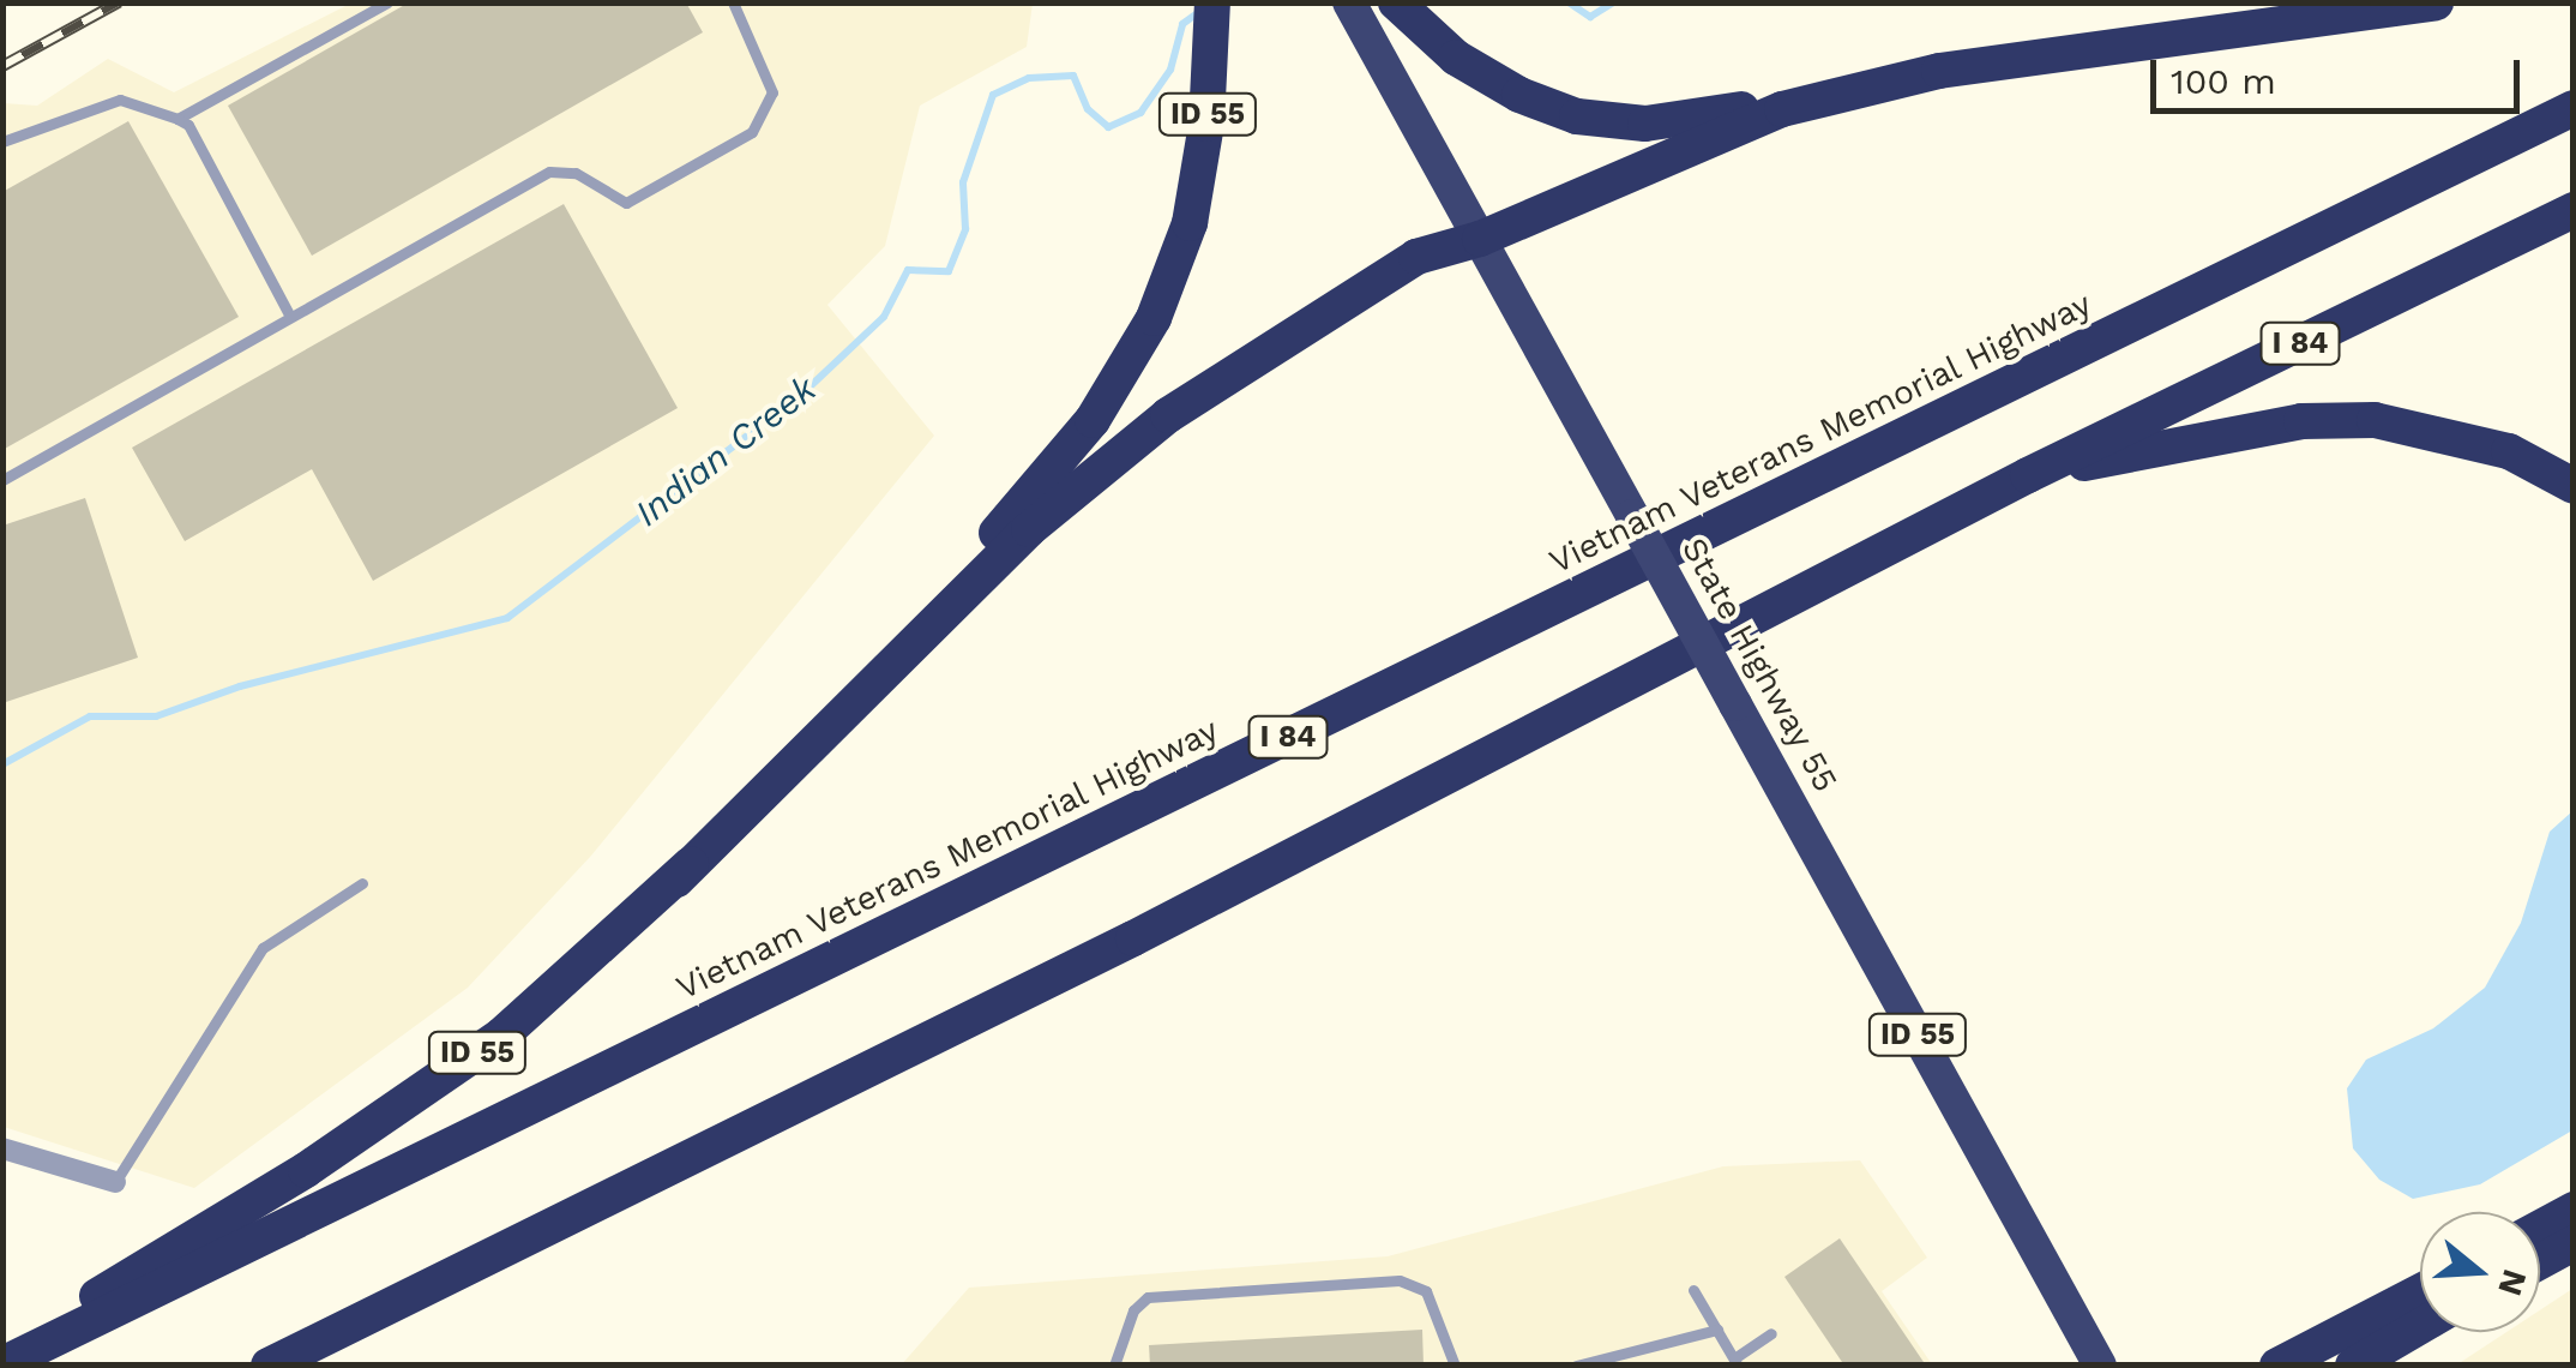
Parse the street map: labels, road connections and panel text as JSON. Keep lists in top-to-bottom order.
{
  "streets": {
    "highway": [
      "ID 55",
      "I 84",
      "Vietnam Veterans Memorial Highway",
      "State Highway 55"
    ]
  },
  "water": ["Indian Creek"],
  "scale_bar": "100 m",
  "north": "right"
}
